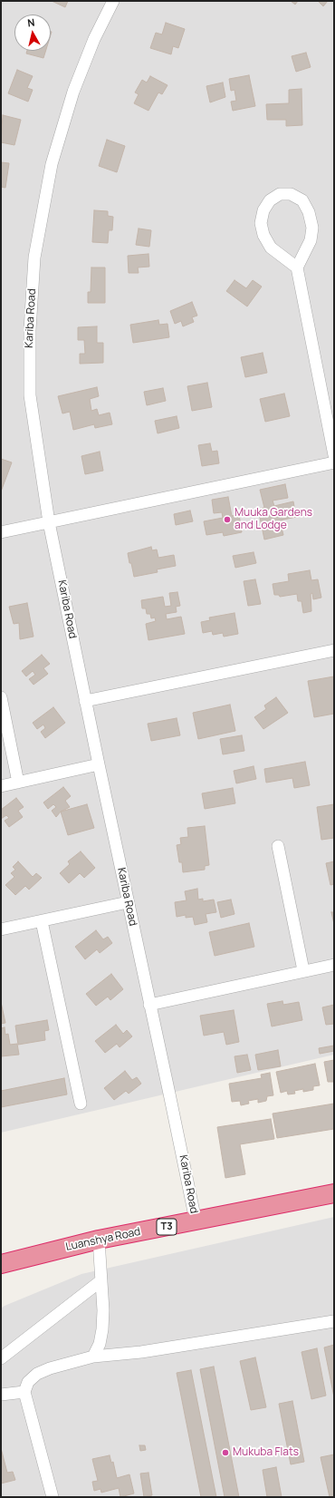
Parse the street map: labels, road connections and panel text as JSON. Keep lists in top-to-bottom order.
{
  "streets": {
    "highway": ["T3", "Luanshya Road"],
    "street": ["Kariba Road"]
  },
  "crossings": [
    ["Kariba Road", "Luanshya Road"]
  ],
  "places": ["Muuka Gardens and Lodge", "Mukuba Flats"],
  "north": "top"
}
